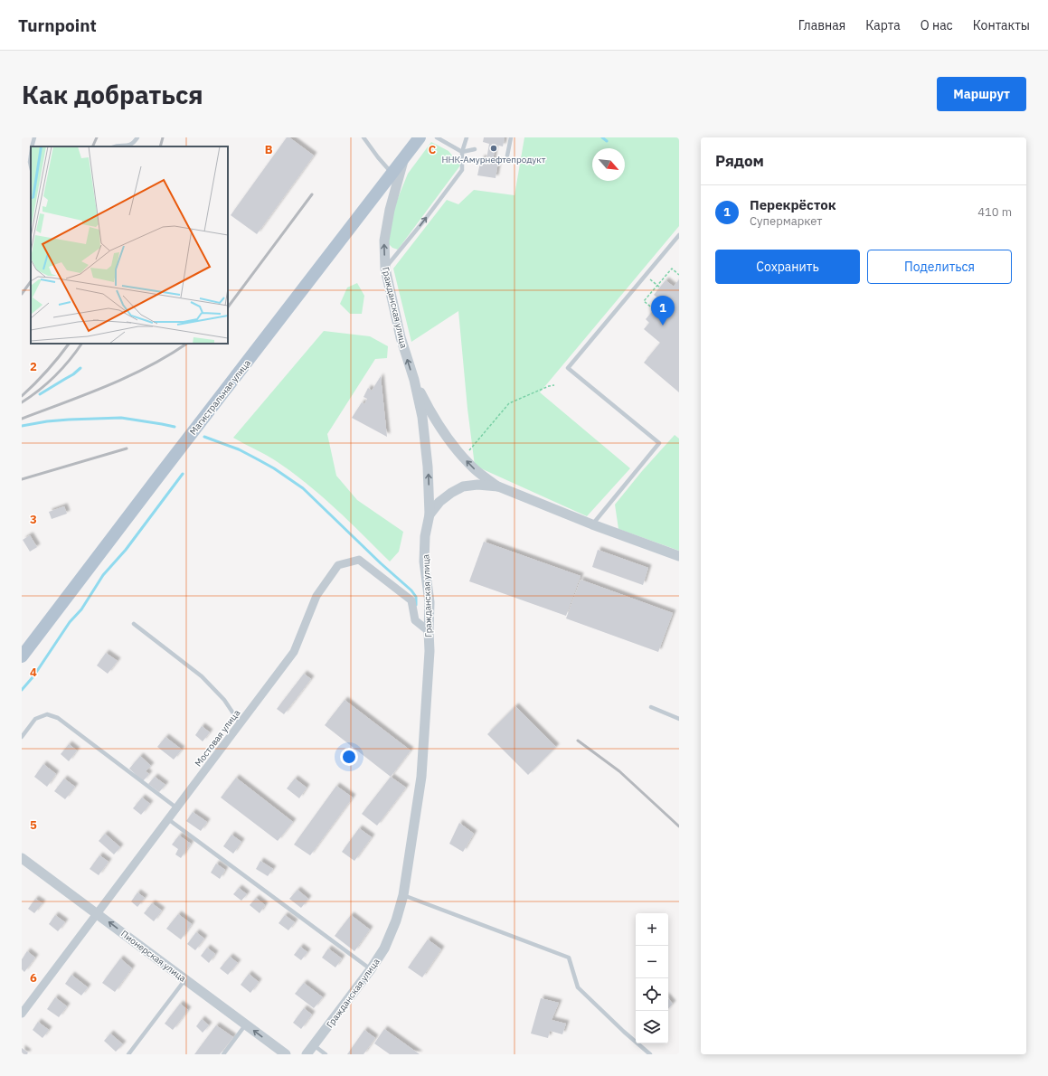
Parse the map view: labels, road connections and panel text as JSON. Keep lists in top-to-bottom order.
{
  "streets": {
    "main road": ["Магистральная улица"],
    "street": ["Гражданская улица", "Мостовая улица", "Пионерская улица"]
  },
  "crossings": [
    ["Гражданская улица", "Магистральная улица"],
    ["Гражданская улица", "Мостовая улица"],
    ["Мостовая улица", "Пионерская улица"]
  ],
  "one_way": ["Гражданская улица", "Пионерская улица"],
  "places": ["ННК-Амурнефтепродукт"],
  "north": "bottom right",
  "page": {
    "header": "Turnpoint",
    "nav": [
      "Главная",
      "Карта",
      "О нас",
      "Контакты"
    ],
    "buttons": [
      "Маршрут",
      ["Сохранить", "Поделиться"]
    ],
    "title": "Как добраться",
    "heading": "Рядом",
    "list": [
      {
        "mark": "1",
        "name": "Перекрёсток",
        "note": "Супермаркет",
        "value": "410 m"
      }
    ],
    "pins": "1",
    "map_buttons": ["+", "−"]
  },
  "grid": {
    "columns": ["B", "C"],
    "rows": [
      "2",
      "3",
      "4",
      "5",
      "6"
    ]
  }
}
